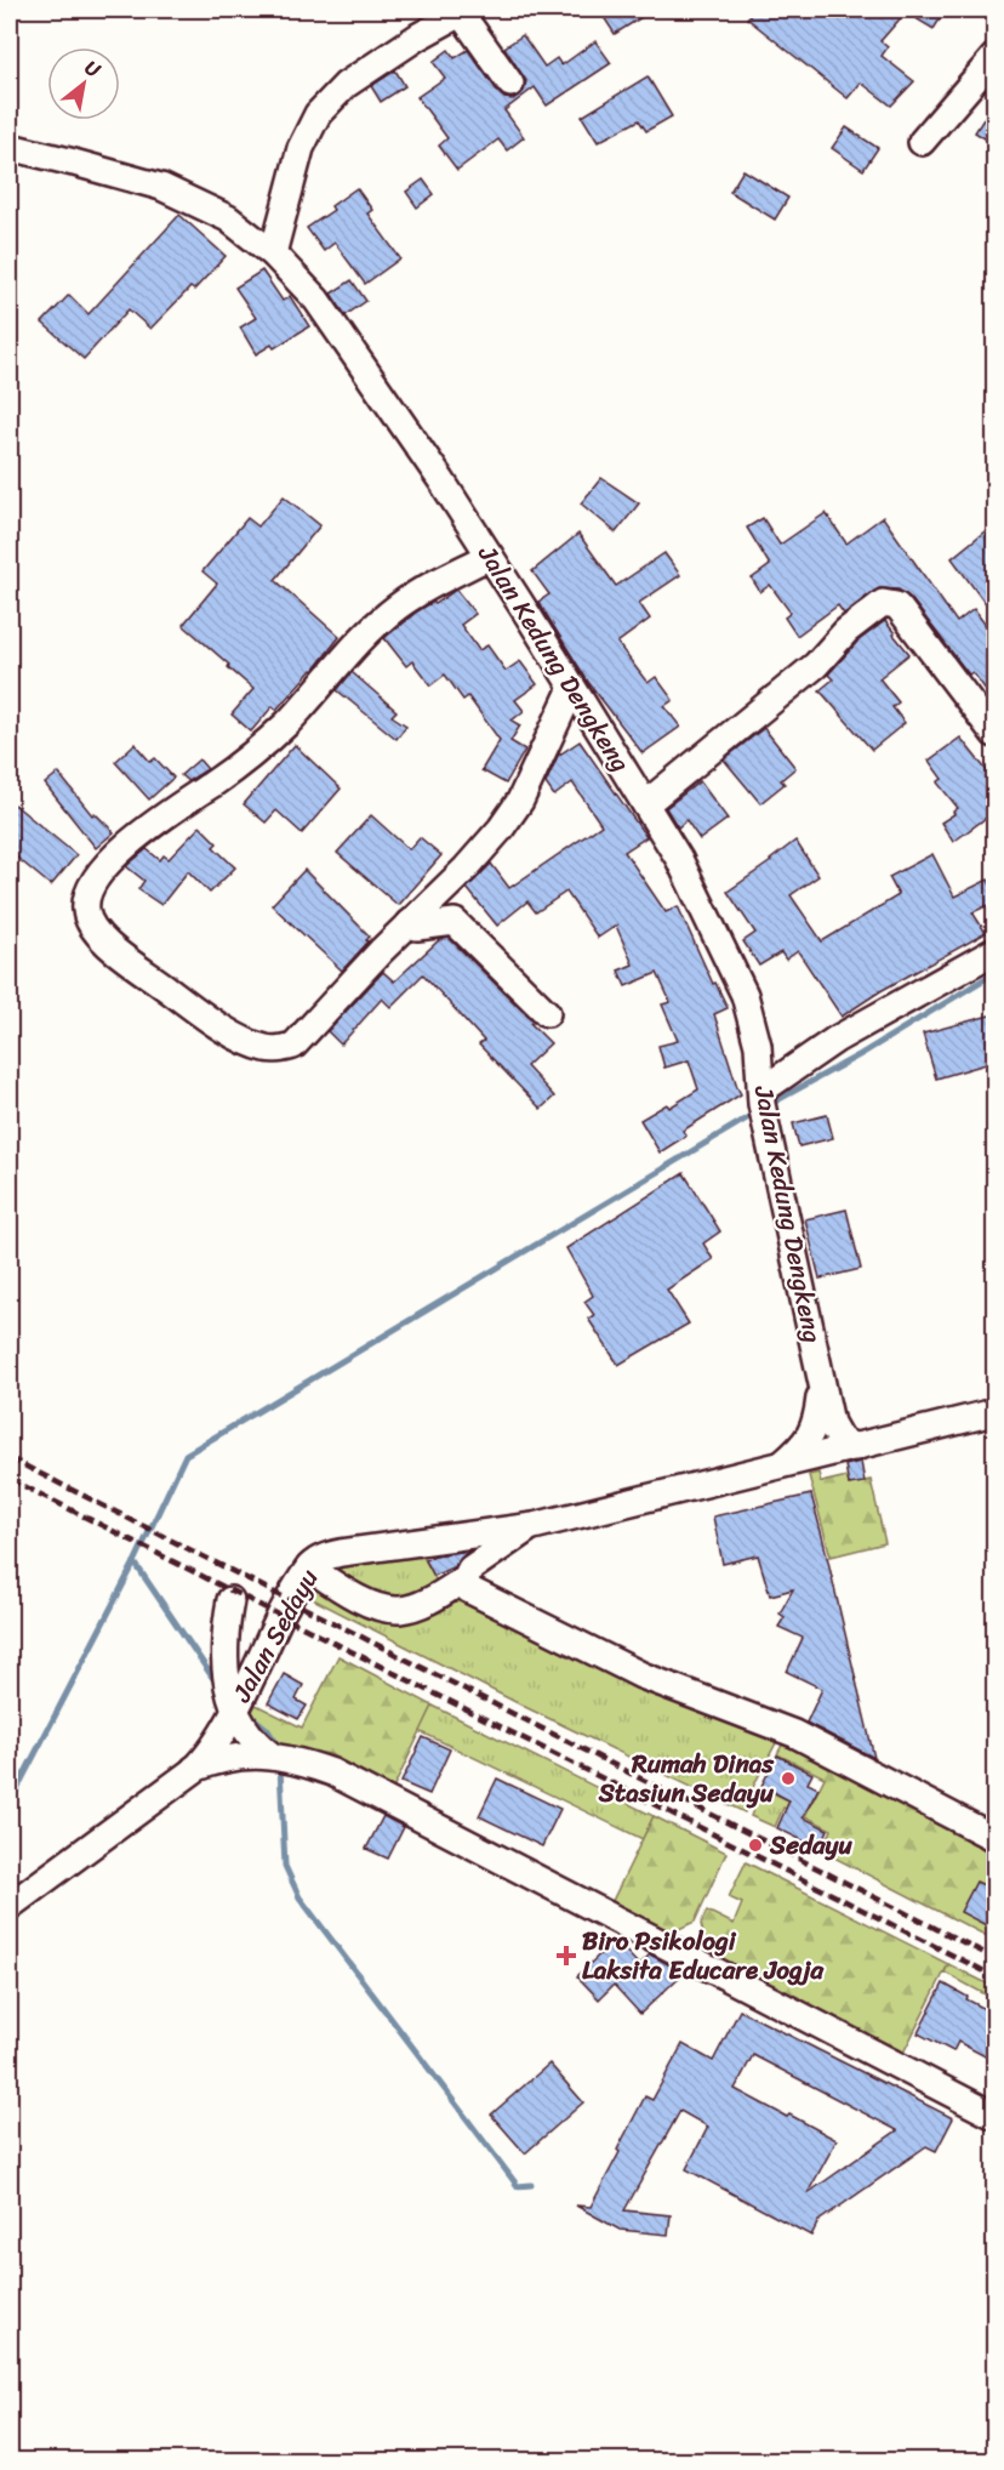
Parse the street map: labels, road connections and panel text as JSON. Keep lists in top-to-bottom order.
{
  "streets": {
    "street": ["Jalan Kedung Dengkeng", "Jalan Sedayu"]
  },
  "crossings": [
    ["Jalan Kedung Dengkeng", "Jalan Sedayu"]
  ],
  "places": {
    "other": ["Rumah Dinas Stasiun Sedayu", "Sedayu"],
    "health": ["Biro Psikologi Laksita Educare Jogja"]
  },
  "north": "top right"
}
